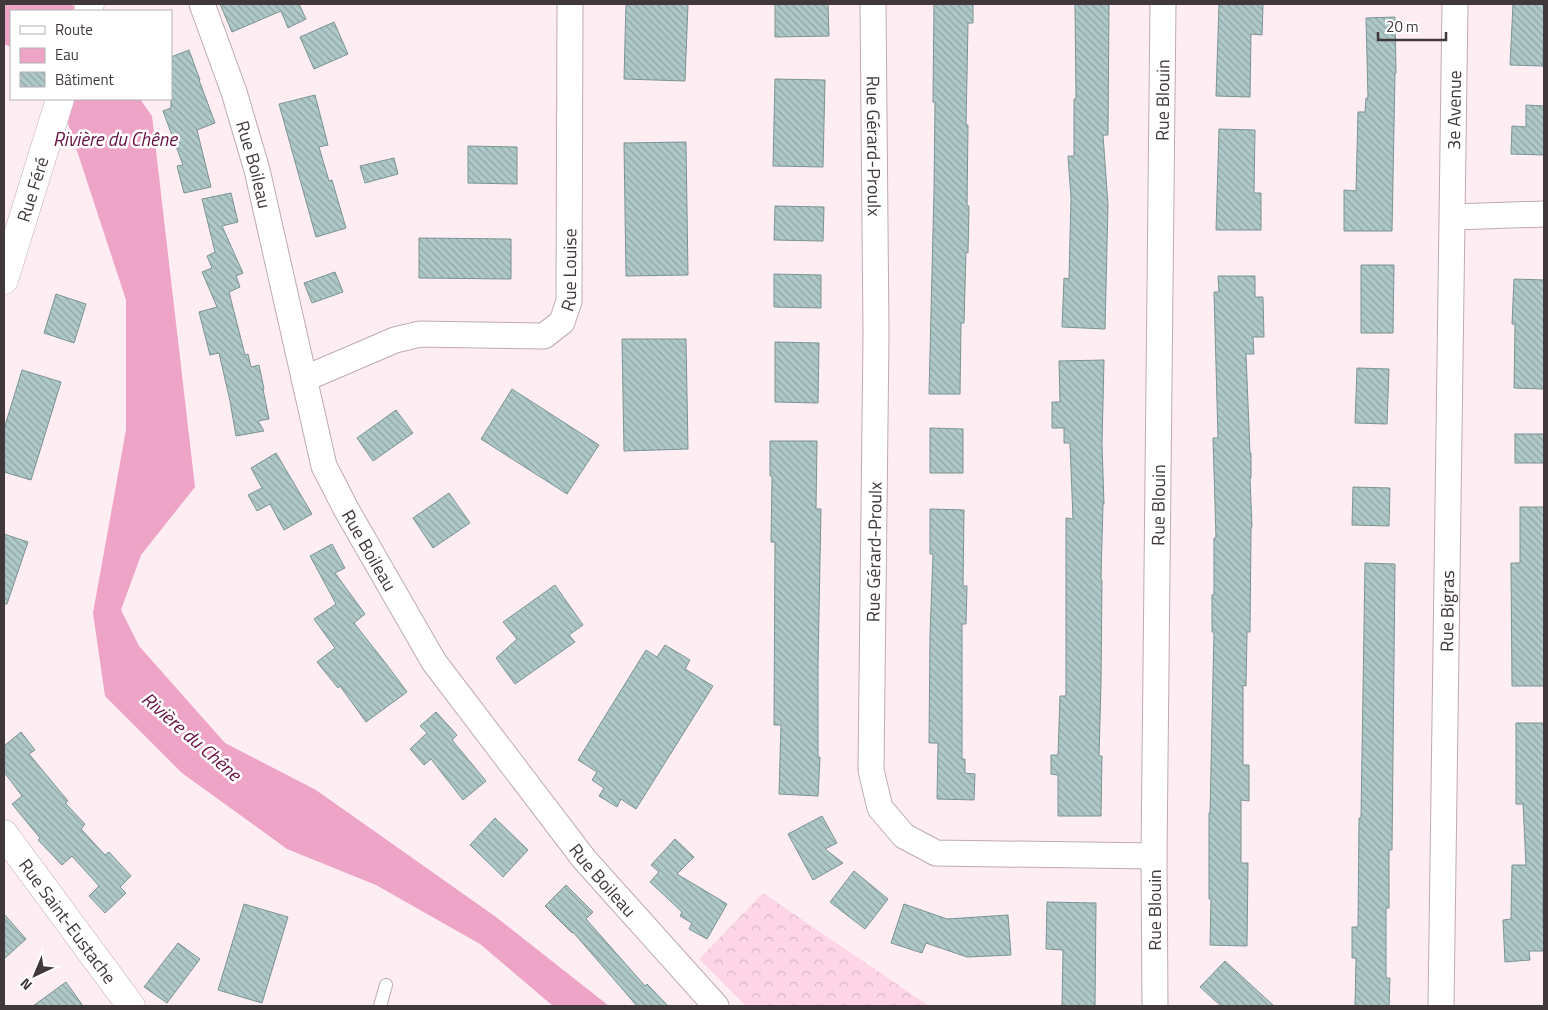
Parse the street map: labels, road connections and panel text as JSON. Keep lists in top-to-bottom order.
{
  "streets": {
    "street": [
      "Rue Blouin",
      "3e Avenue",
      "Rue Gérard-Proulx",
      "Rue Boileau",
      "Rue Féré",
      "Rue Louise",
      "Rue Bigras",
      "Rue Saint-Eustache"
    ]
  },
  "crossings": [
    ["Rue Blouin", "Rue Gérard-Proulx"],
    ["3e Avenue", "Rue Bigras"],
    ["Rue Boileau", "Rue Louise"]
  ],
  "water": ["Rivière du Chêne"],
  "legend": ["Route", "Eau", "Bâtiment"],
  "scale_bar": "20 m",
  "north": "bottom left"
}
